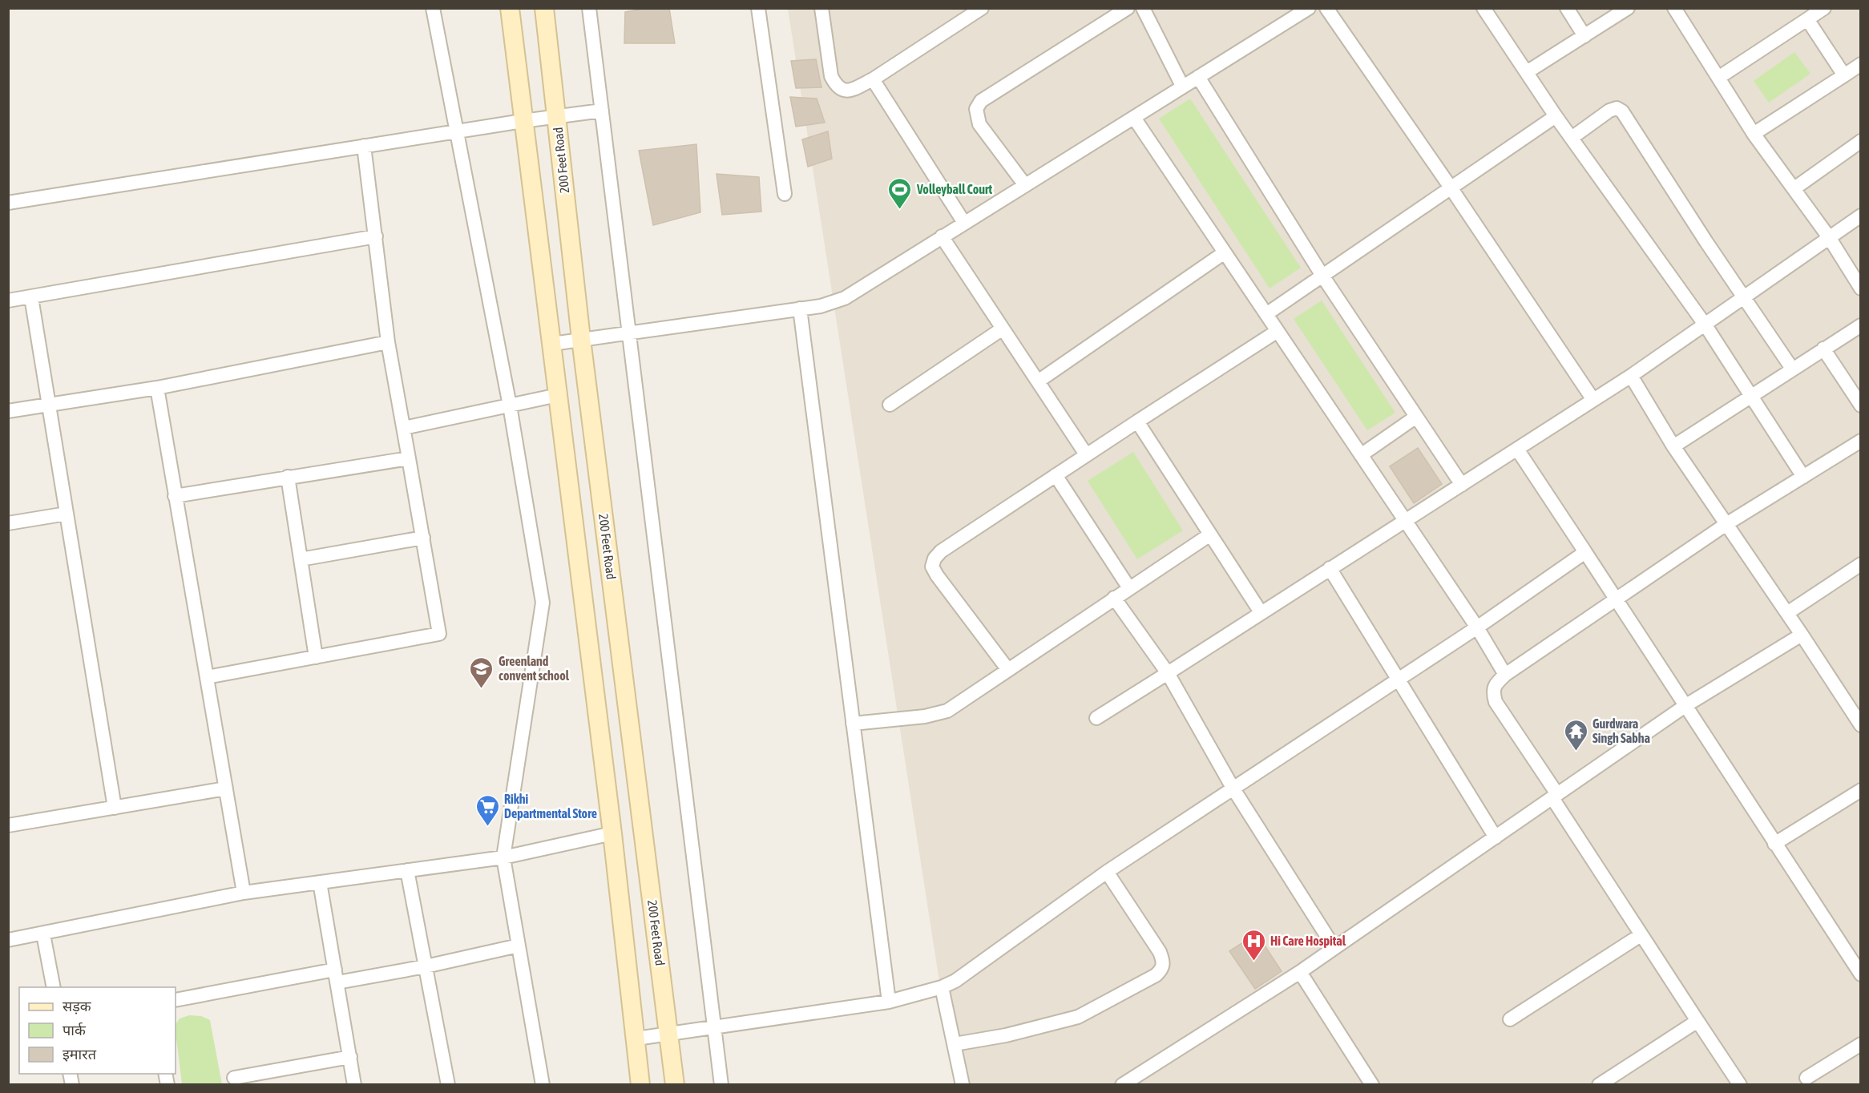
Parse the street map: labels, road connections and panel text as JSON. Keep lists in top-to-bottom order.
{
  "streets": {
    "street": ["200 Feet Road"]
  },
  "places": {
    "sports": ["Volleyball Court"],
    "school or university": ["Greenland convent school"],
    "temple": ["Gurdwara Singh Sabha"],
    "supermarket": ["Rikhi Departmental Store"],
    "hospital": ["Hi Care Hospital"]
  },
  "legend": ["सड़क", "पार्क", "इमारत"]
}
